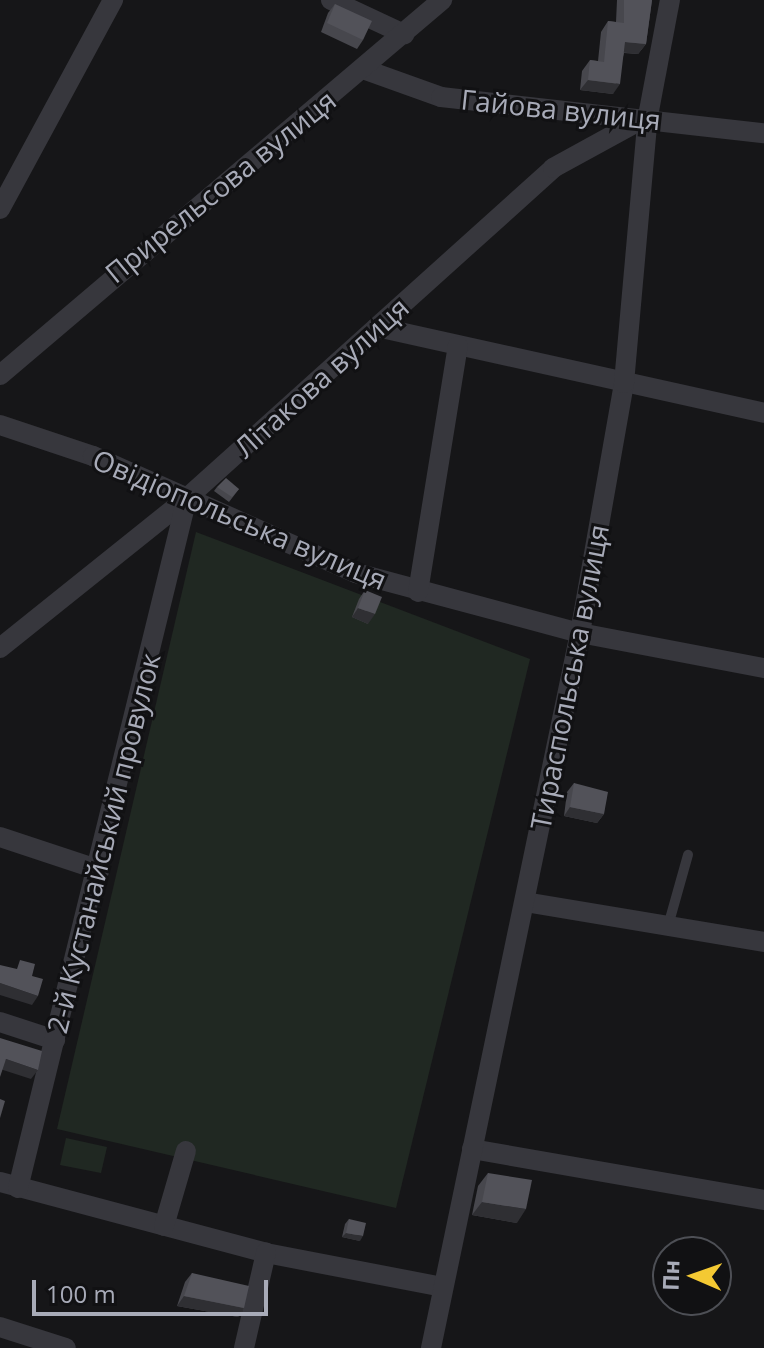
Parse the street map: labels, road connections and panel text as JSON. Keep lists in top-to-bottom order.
{
  "streets": {
    "street": [
      "Гайова вулиця",
      "Прирельсова вулиця",
      "Літакова вулиця",
      "Овідіопольська вулиця",
      "Тираспольська вулиця",
      "2-й Кустанайський провулок"
    ]
  },
  "crossings": [
    ["Гайова вулиця", "Прирельсова вулиця"],
    ["Гайова вулиця", "Літакова вулиця"],
    ["Гайова вулиця", "Тираспольська вулиця"],
    ["Літакова вулиця", "Овідіопольська вулиця"],
    ["Літакова вулиця", "Тираспольська вулиця"],
    ["Літакова вулиця", "2-й Кустанайський провулок"],
    ["Овідіопольська вулиця", "Тираспольська вулиця"],
    ["Овідіопольська вулиця", "2-й Кустанайський провулок"]
  ],
  "scale_bar": "100 m",
  "north": "left"
}
